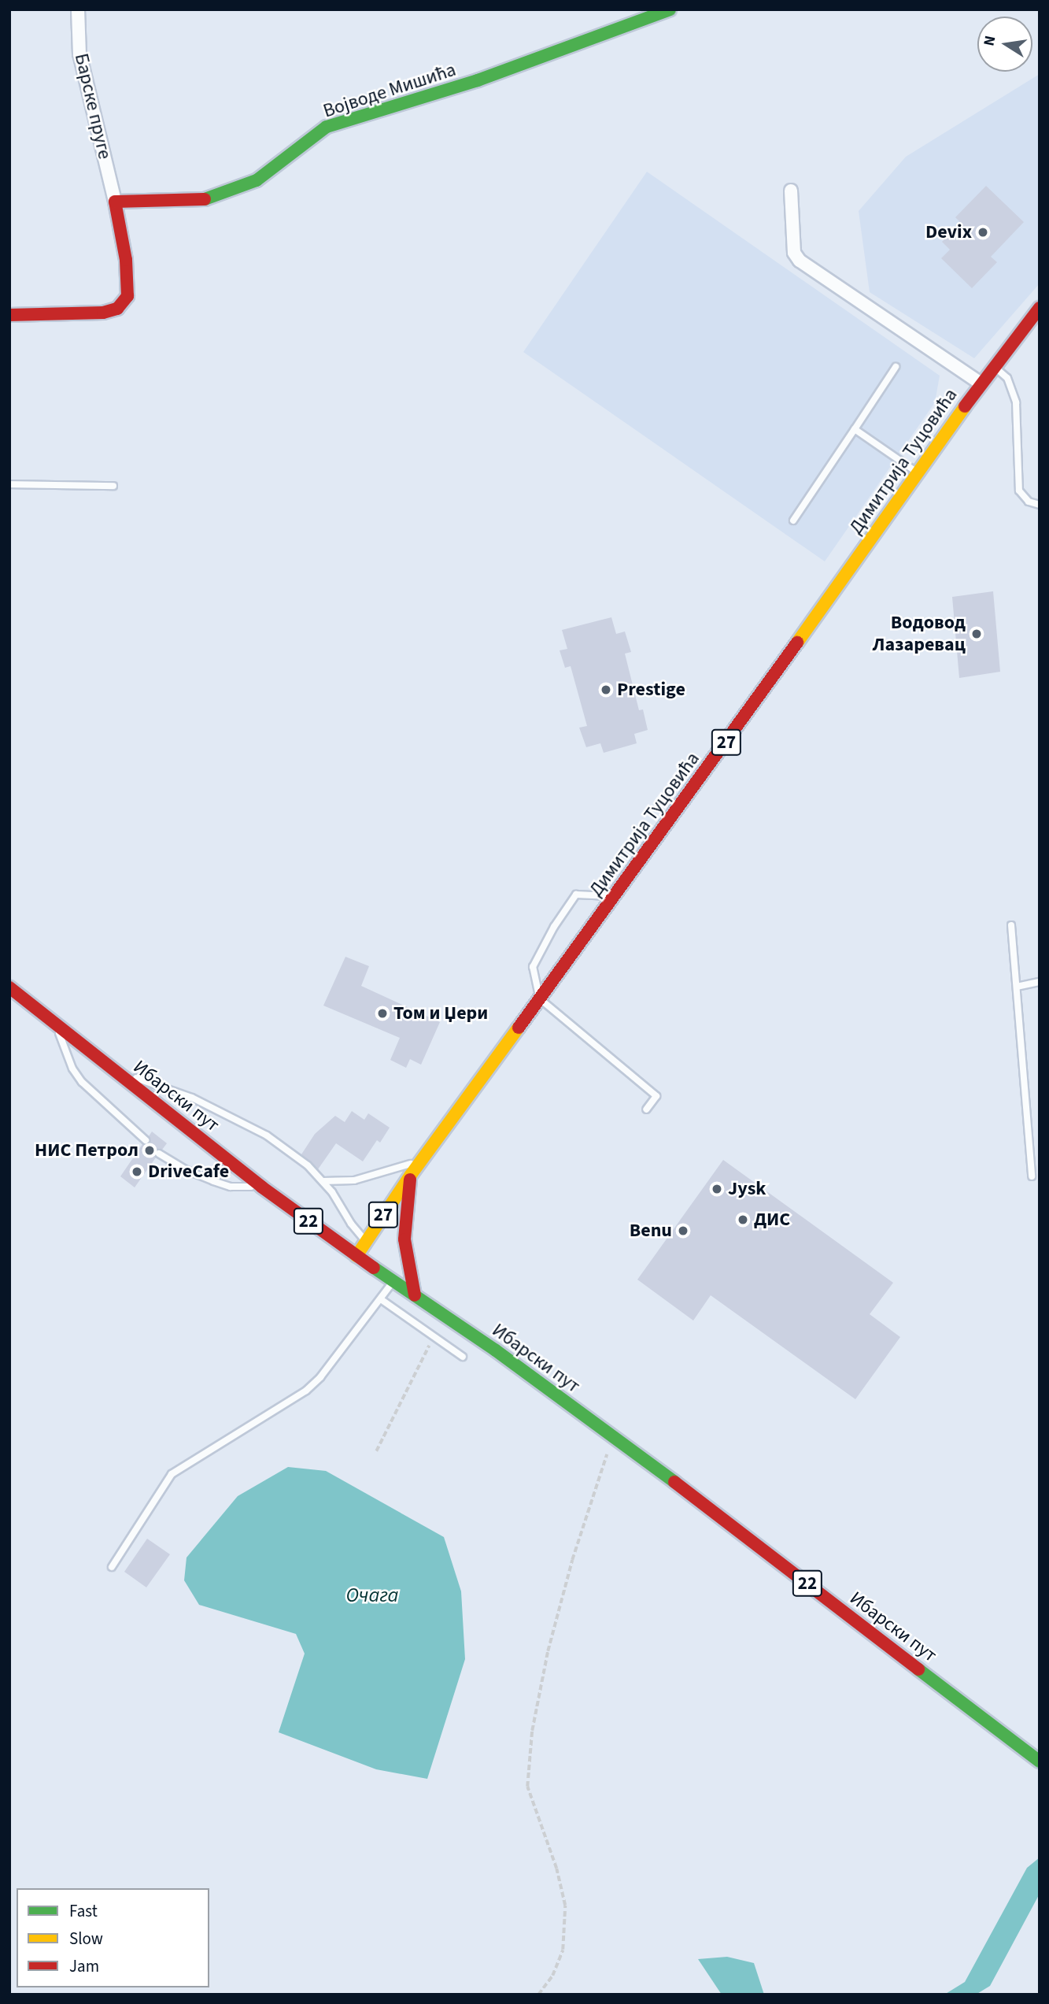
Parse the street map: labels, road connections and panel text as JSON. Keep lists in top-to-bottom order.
{
  "streets": {
    "main road": [
      "Војводе Мишића",
      "Димитрија Туцовића",
      "27",
      "Ибарски пут",
      "22"
    ],
    "street": ["Барске пруге"]
  },
  "crossings": [
    ["Војводе Мишића", "Барске пруге"],
    ["Димитрија Туцовића", "Ибарски пут"]
  ],
  "water": ["Очага"],
  "places": [
    "Devix",
    "Водовод Лазаревац",
    "Prestige",
    "Том и Џери",
    "НИС Петрол",
    "DriveCafe",
    "Jysk",
    "ДИС",
    "Benu"
  ],
  "legend": ["Fast", "Slow", "Jam"],
  "north": "left"
}
